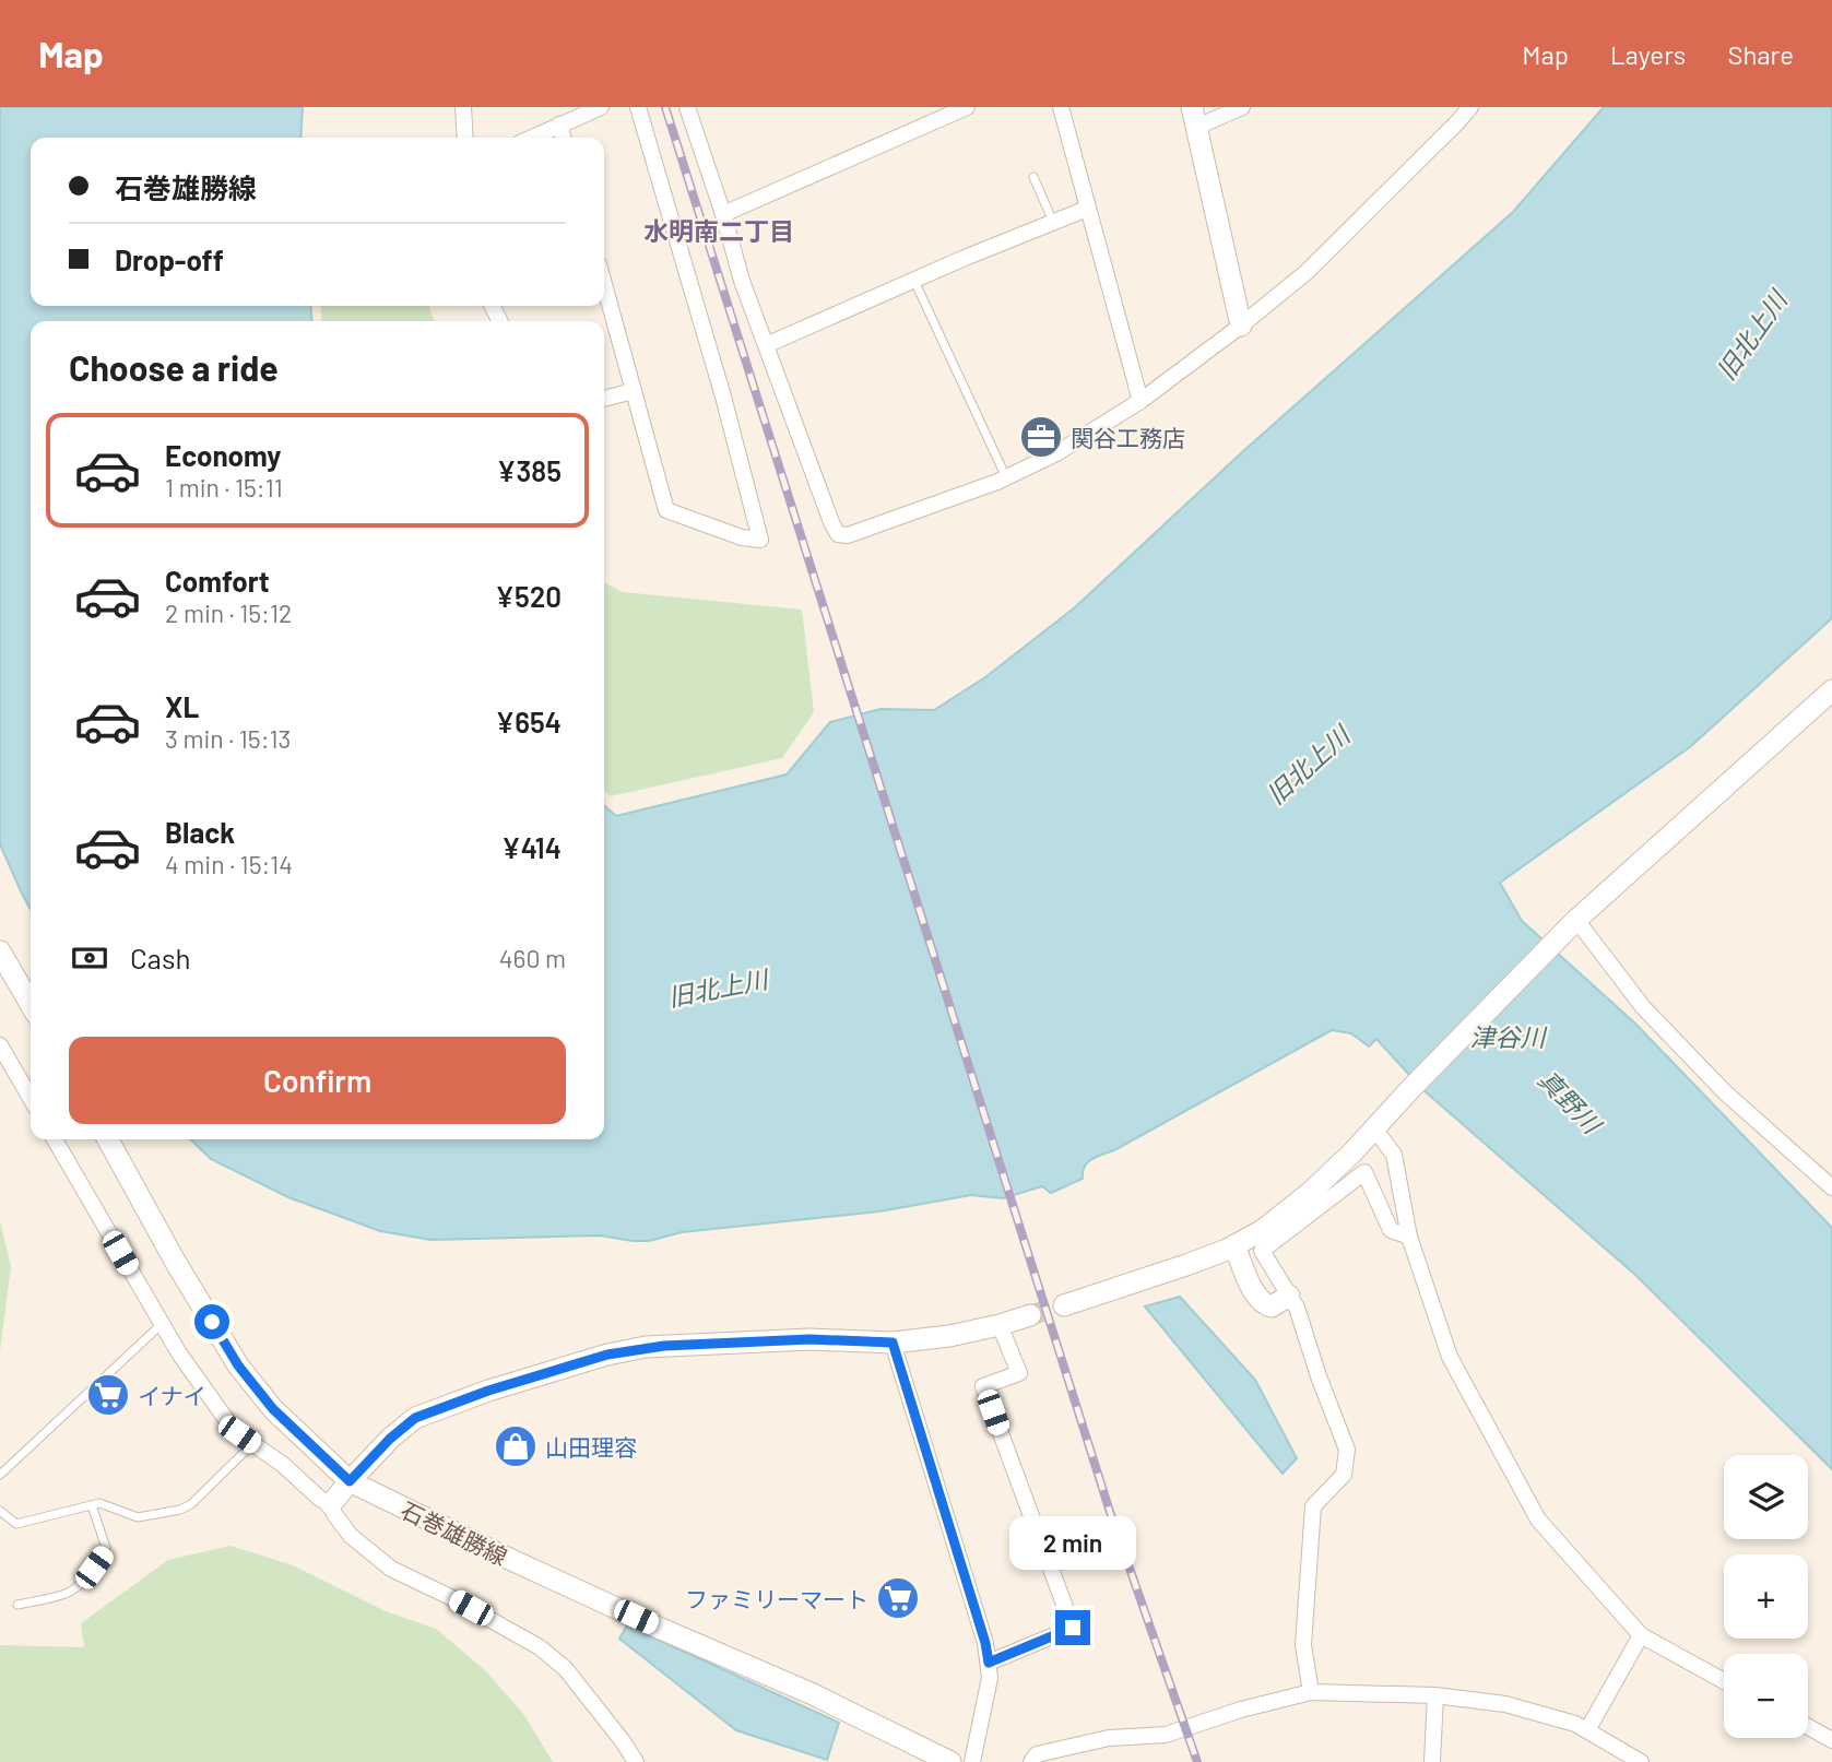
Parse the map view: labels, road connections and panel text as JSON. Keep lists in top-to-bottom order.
{
  "streets": {
    "street": ["石巻雄勝線"]
  },
  "districts": ["水明南二丁目"],
  "water": ["旧北上川", "津谷川", "真野川"],
  "places": {
    "office": ["関谷工務店"],
    "supermarket": ["イナイ", "ファミリーマート"],
    "shop": ["山田理容"]
  },
  "page": {
    "header": "Map",
    "nav": ["Map", "Layers", "Share"],
    "banner": ["石巻雄勝線", "Drop-off"],
    "heading": "Choose a ride",
    "list": [
      {
        "name": "Economy",
        "note": "1 min · 15:11",
        "value": "¥385"
      },
      {
        "name": "Comfort",
        "note": "2 min · 15:12",
        "value": "¥520"
      },
      {
        "name": "XL",
        "note": "3 min · 15:13",
        "value": "¥654"
      },
      {
        "name": "Black",
        "note": "4 min · 15:14",
        "value": "¥414"
      }
    ],
    "pay": ["Cash", "460 m"],
    "buttons": "Confirm",
    "map_buttons": ["+", "−"],
    "bubble": "2 min"
  }
}
